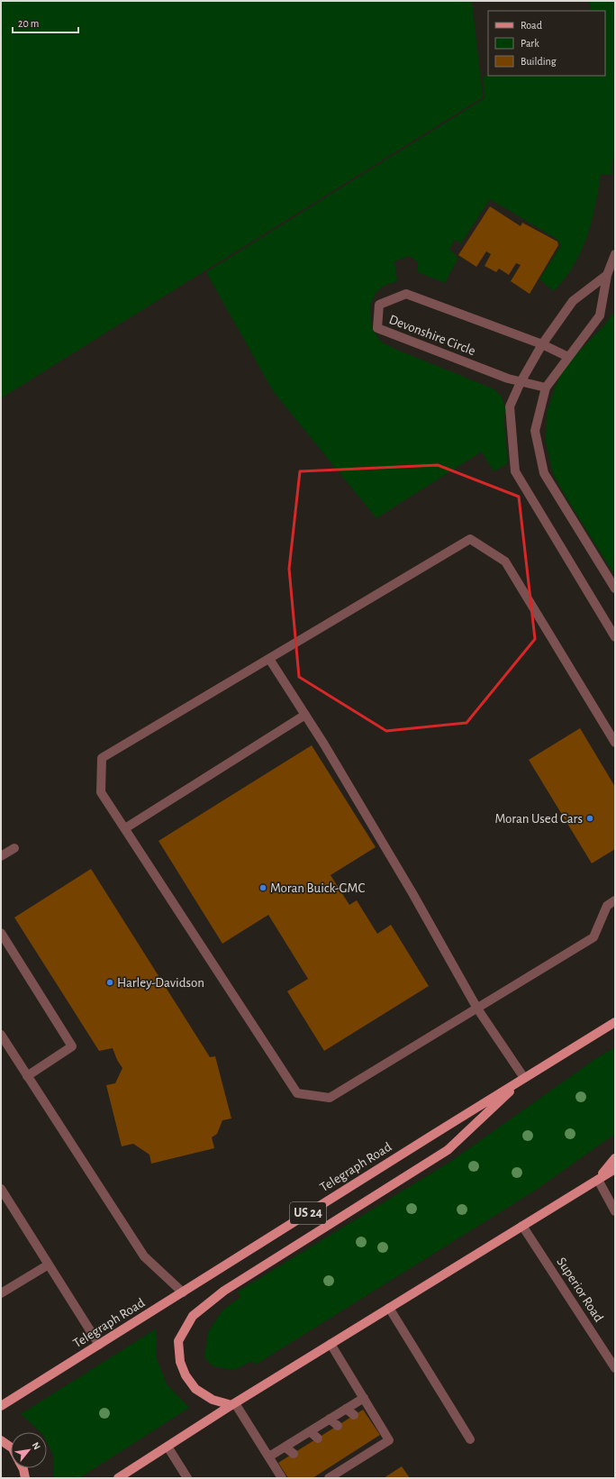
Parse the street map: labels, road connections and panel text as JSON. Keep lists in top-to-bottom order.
{
  "streets": {
    "main road": ["Telegraph Road", "US 24"],
    "street": ["Devonshire Circle", "Superior Road"]
  },
  "places": ["Moran Used Cars", "Moran Buick-GMC", "Harley-Davidson"],
  "legend": ["Road", "Park", "Building"],
  "scale_bar": "20 m",
  "north": "top right"
}
